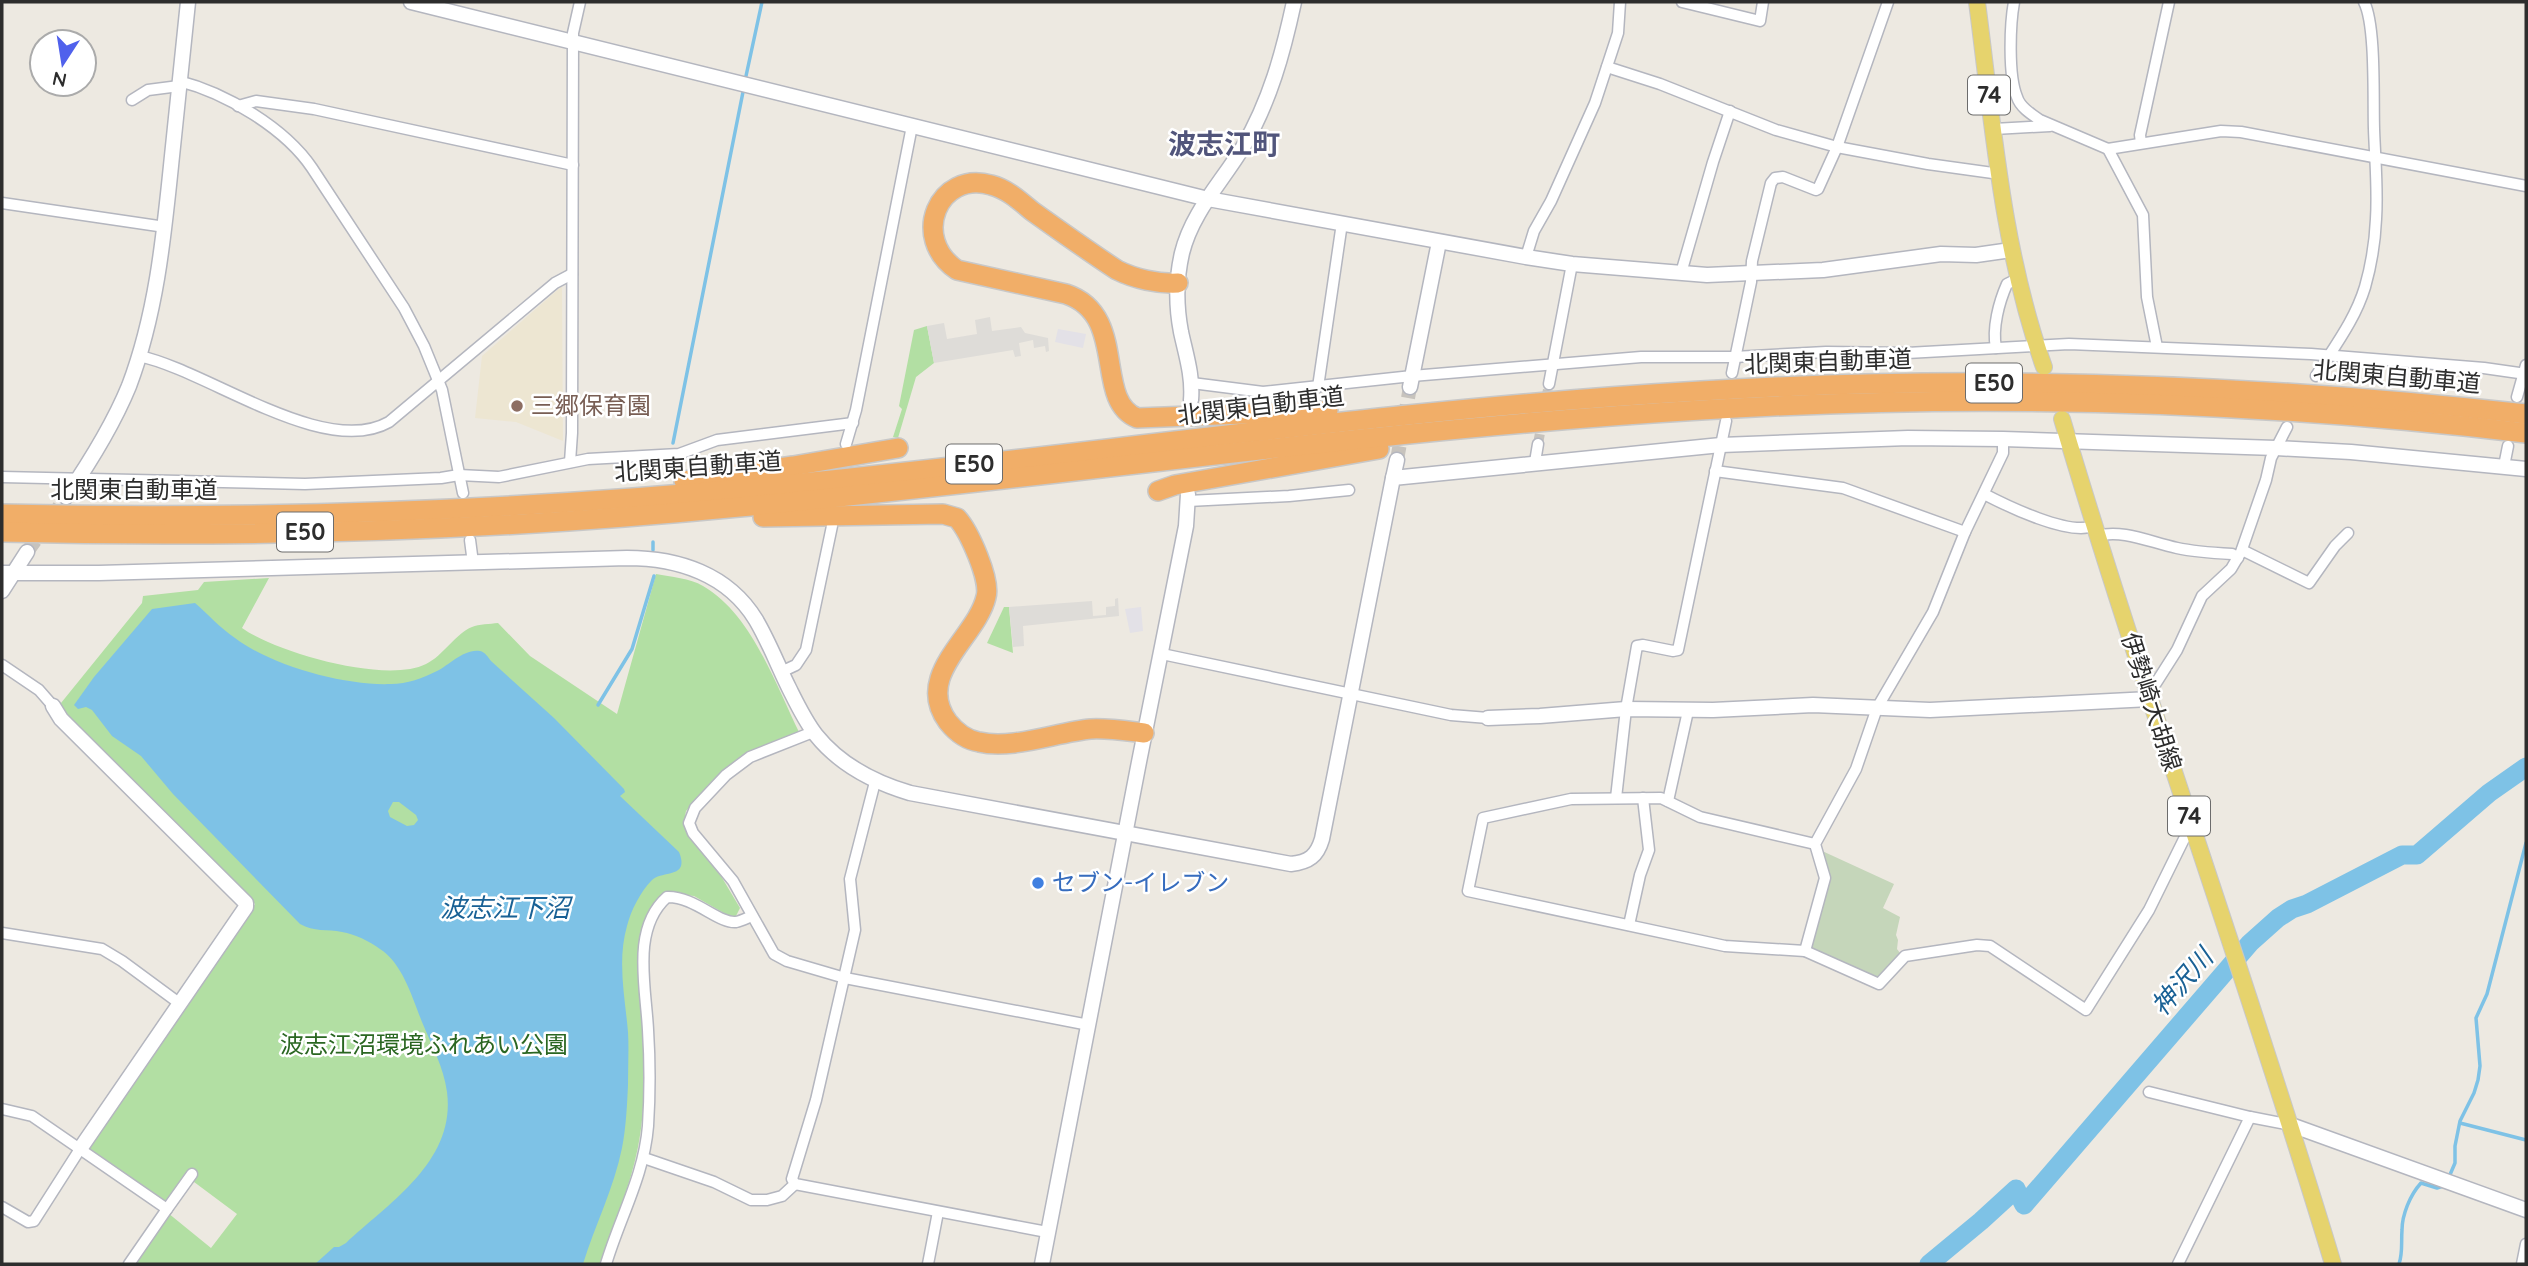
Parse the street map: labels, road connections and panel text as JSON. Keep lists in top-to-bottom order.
{
  "streets": {
    "highway": ["北関東自動車道", "E50"],
    "main road": ["74", "伊勢崎大胡線"]
  },
  "districts": ["波志江町"],
  "water": ["波志江下沼", "神沢川"],
  "parks": ["波志江沼環境ふれあい公園"],
  "places": ["三郷保育園", "セブン-イレブン"],
  "north": "bottom"
}
